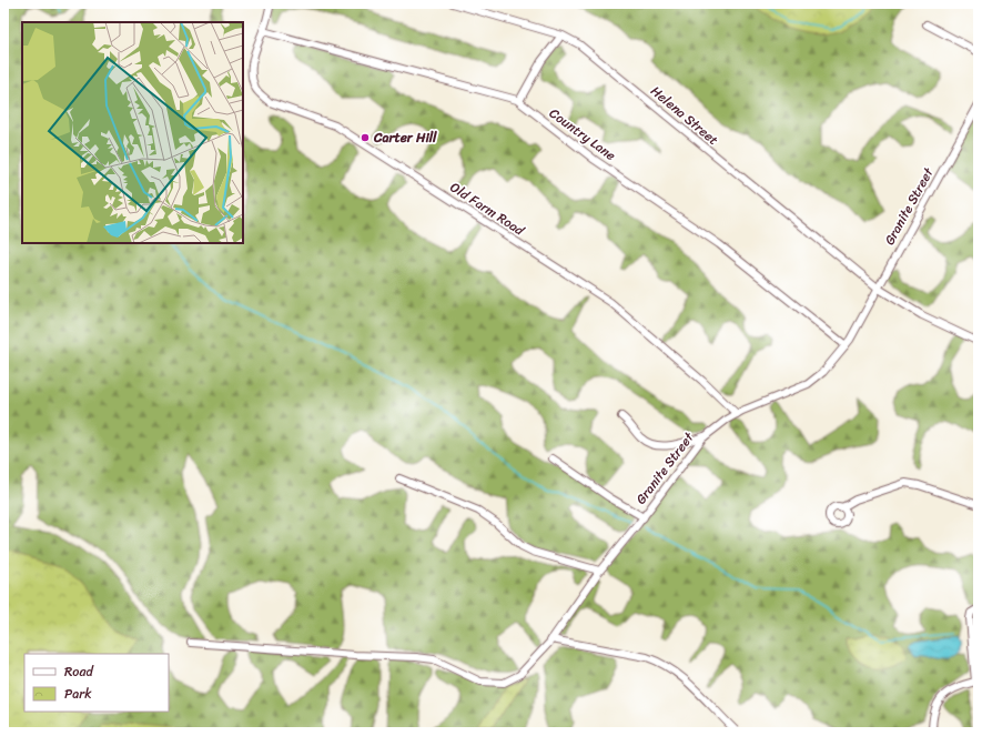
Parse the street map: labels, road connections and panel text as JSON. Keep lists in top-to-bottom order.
{
  "streets": {
    "street": [
      "Helena Street",
      "Country Lane",
      "Granite Street",
      "Old Farm Road"
    ]
  },
  "crossings": [
    ["Helena Street", "Granite Street"],
    ["Country Lane", "Granite Street"],
    ["Country Lane", "Old Farm Road"],
    ["Granite Street", "Old Farm Road"]
  ],
  "places": ["Carter Hill"],
  "legend": ["Road", "Park"]
}
